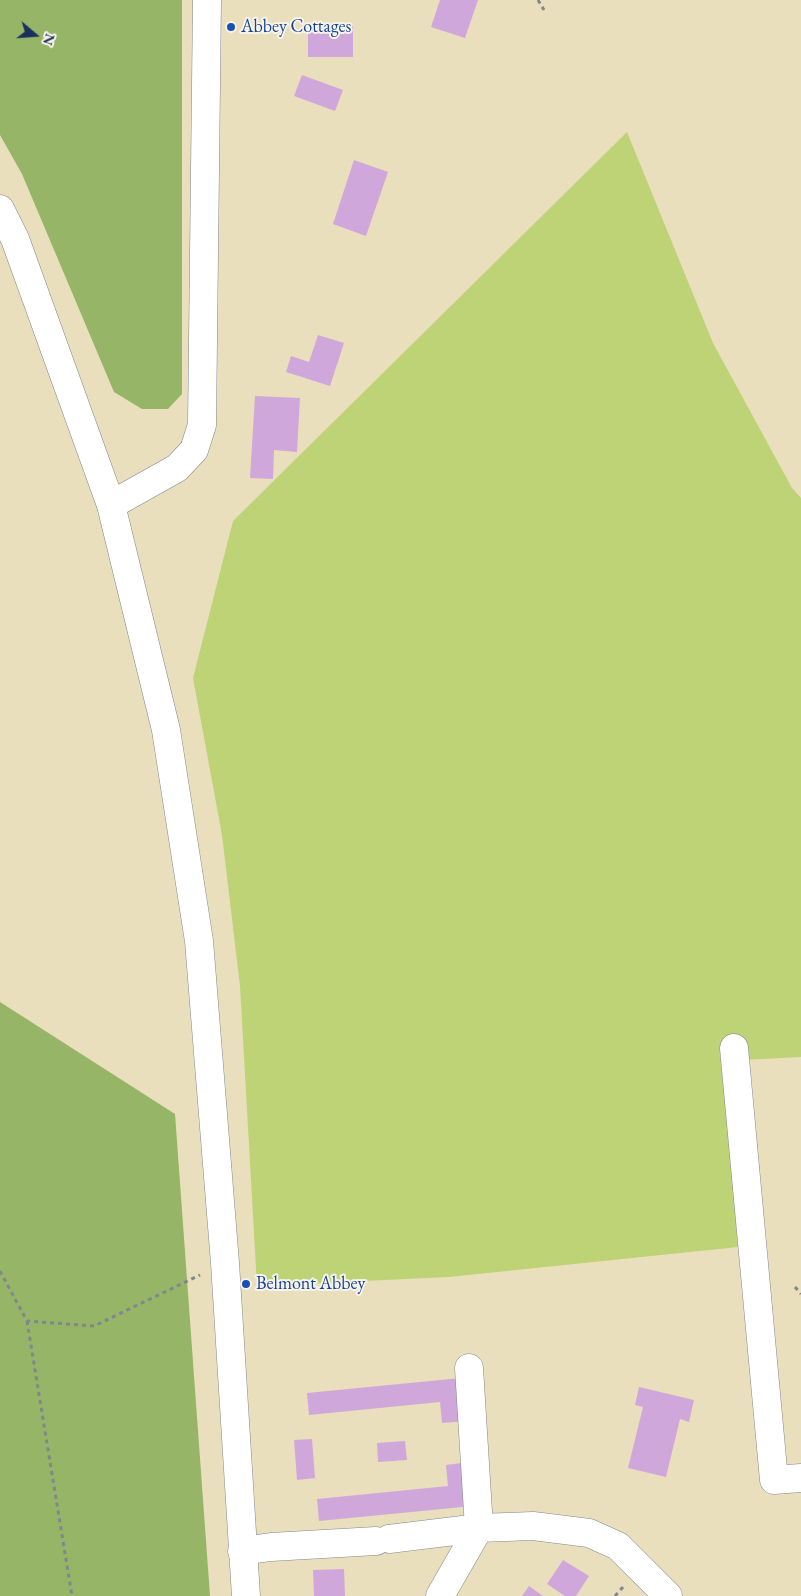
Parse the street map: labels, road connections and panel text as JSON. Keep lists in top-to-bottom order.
{
  "places": ["Abbey Cottages", "Belmont Abbey"],
  "north": "right"
}
